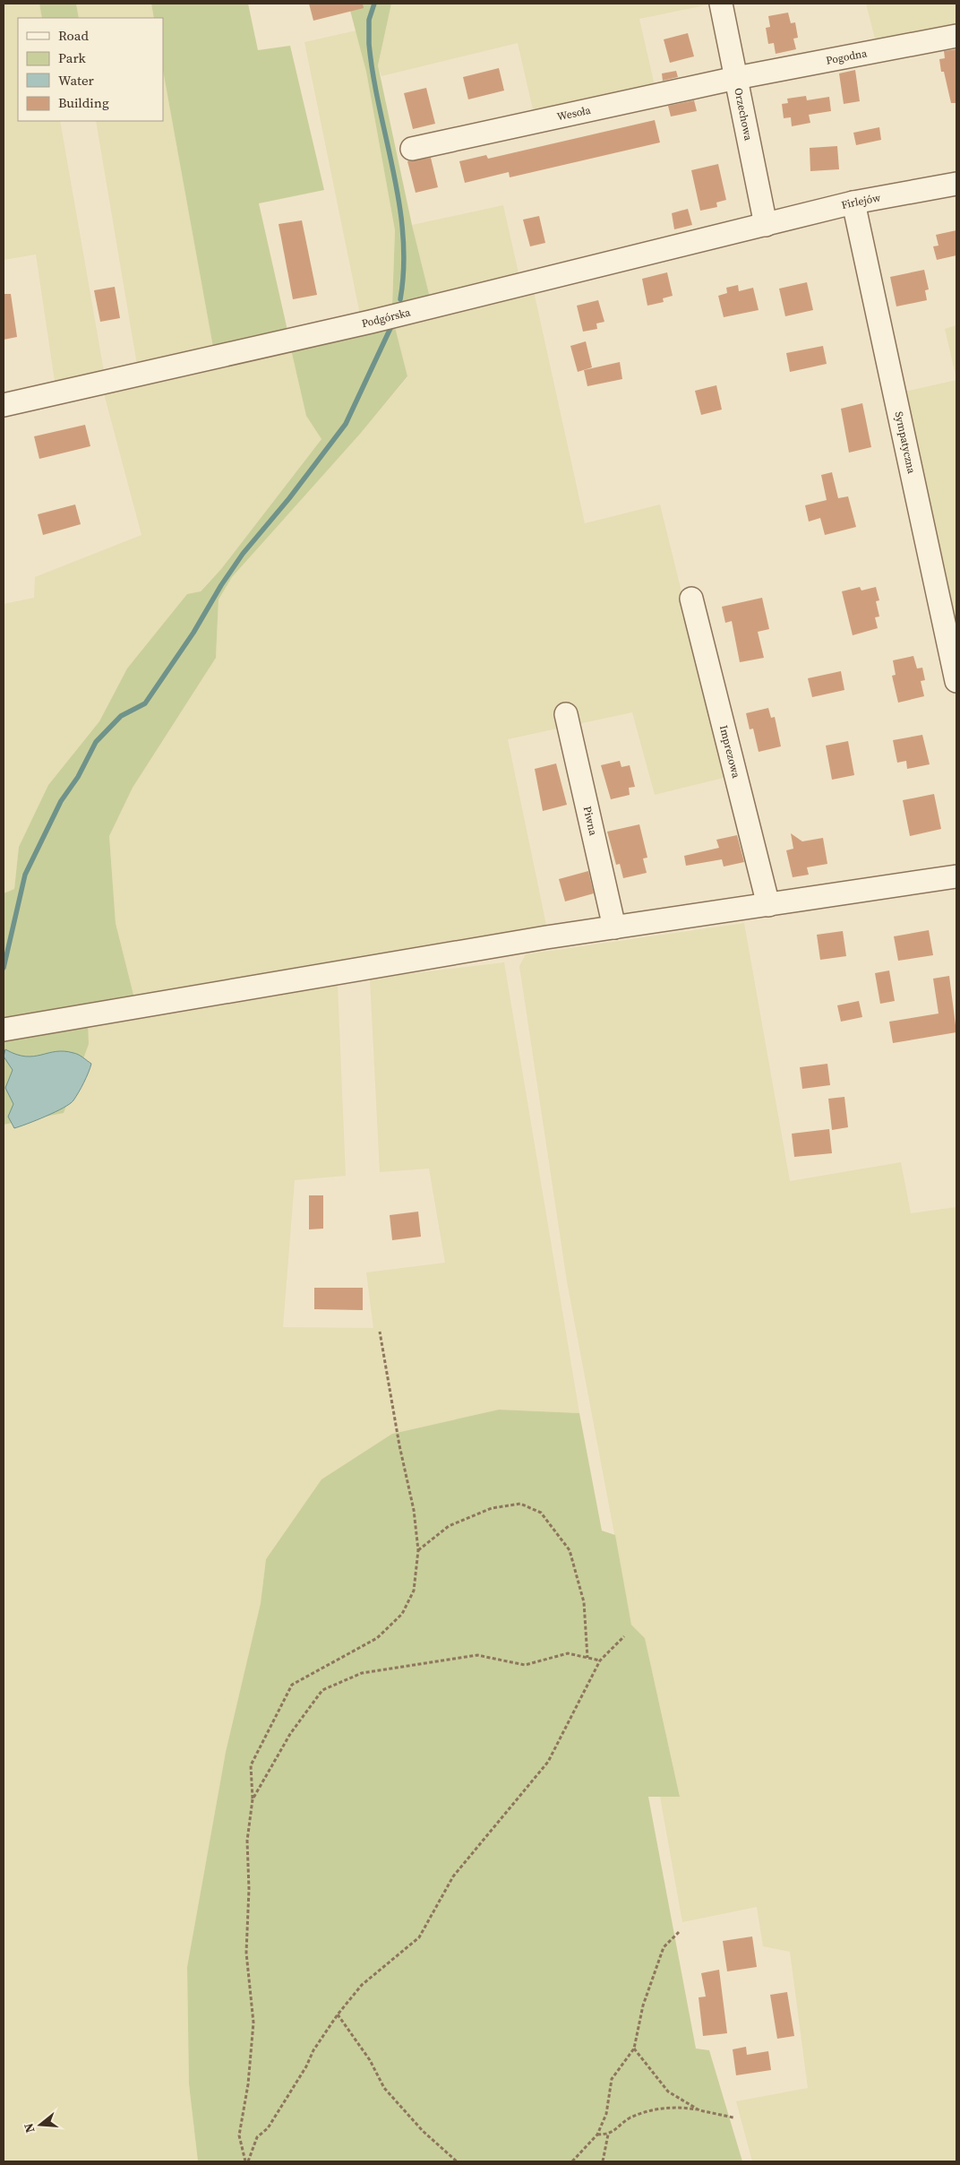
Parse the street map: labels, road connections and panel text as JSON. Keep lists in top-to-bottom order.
{
  "streets": {
    "street": [
      "Pogodna",
      "Wesoła",
      "Orzechowa",
      "Firlejów",
      "Podgórska",
      "Sympatyczna",
      "Imprezowa",
      "Piwna"
    ]
  },
  "crossings": [
    ["Pogodna", "Wesoła"],
    ["Pogodna", "Orzechowa"],
    ["Wesoła", "Orzechowa"],
    ["Orzechowa", "Firlejów"],
    ["Orzechowa", "Podgórska"],
    ["Firlejów", "Podgórska"],
    ["Firlejów", "Sympatyczna"]
  ],
  "legend": [
    "Road",
    "Park",
    "Water",
    "Building"
  ],
  "north": "left"
}
